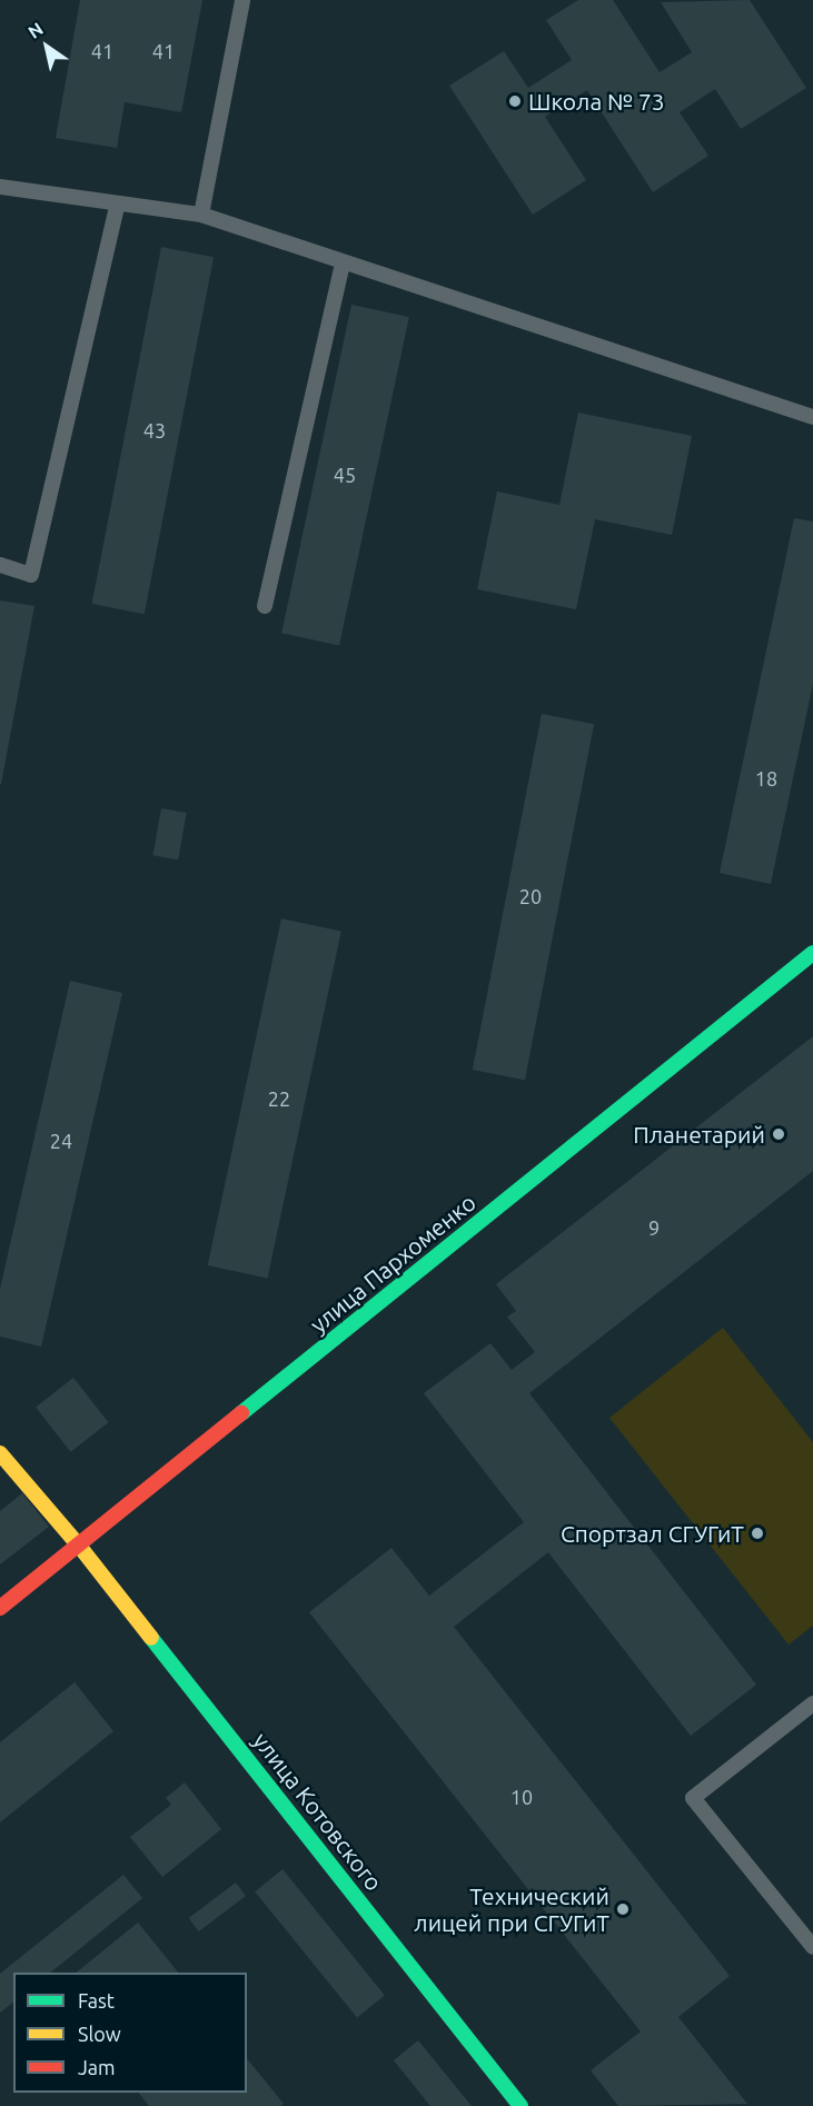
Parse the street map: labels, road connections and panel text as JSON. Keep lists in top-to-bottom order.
{
  "streets": {
    "street": ["улица Пархоменко", "улица Котовского"]
  },
  "crossings": [
    ["улица Пархоменко", "улица Котовского"]
  ],
  "places": [
    "Школа № 73",
    "Планетарий",
    "Спортзал СГУГиТ",
    "Технический лицей при СГУГиТ"
  ],
  "house_numbers": [
    "41",
    "41",
    "43",
    "45",
    "18",
    "20",
    "22",
    "24",
    "9",
    "10"
  ],
  "legend": ["Fast", "Slow", "Jam"],
  "north": "top left"
}
